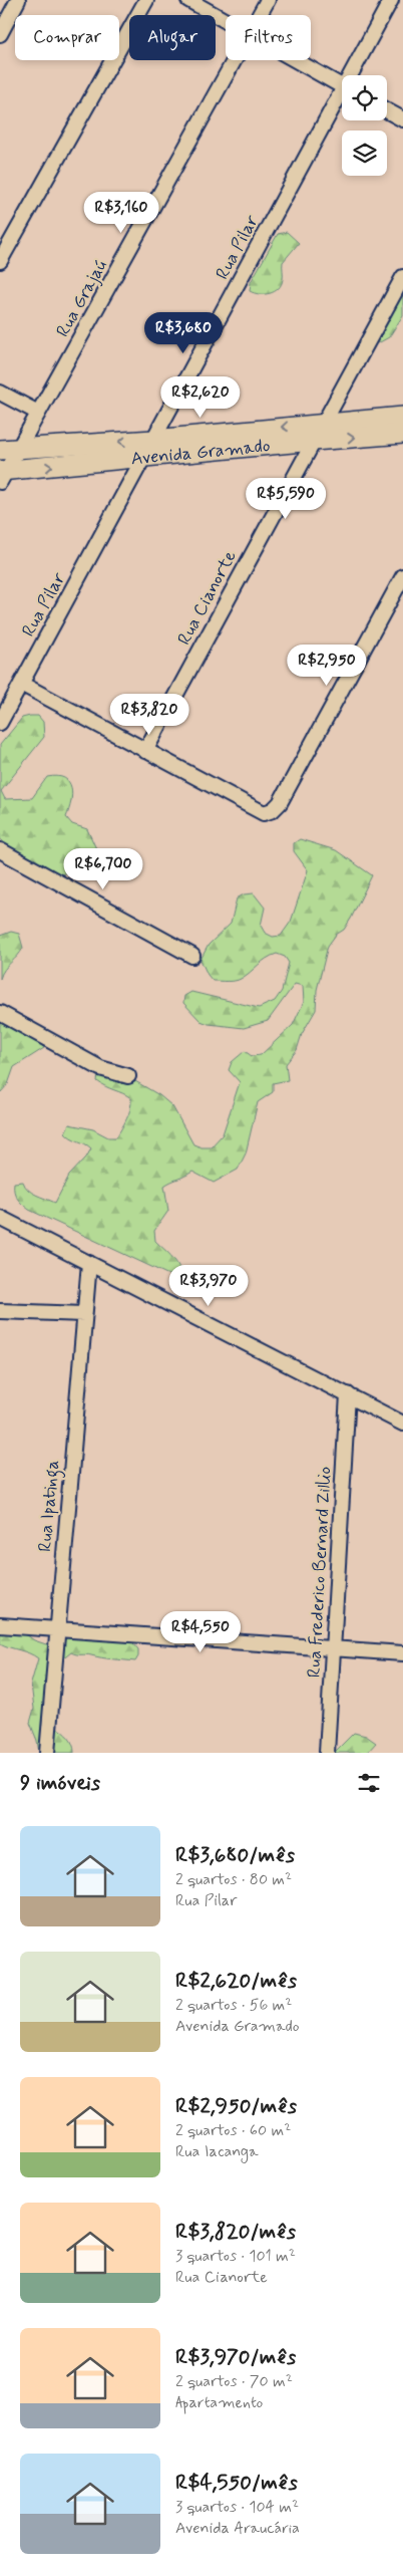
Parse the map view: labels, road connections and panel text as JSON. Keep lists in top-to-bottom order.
{
  "streets": {
    "street": [
      "Rua Pilar",
      "Rua Grajaú",
      "Avenida Gramado",
      "Rua Cianorte",
      "Rua Ipatinga",
      "Rua Frederico Bernard Zillio"
    ]
  },
  "crossings": [
    ["Rua Pilar", "Avenida Gramado"],
    ["Rua Grajaú", "Avenida Gramado"],
    ["Avenida Gramado", "Rua Cianorte"]
  ],
  "page": {
    "chip": ["Comprar", "Alugar", "Filtros"],
    "price": [
      "R$3,160",
      "R$3,680",
      "R$2,620",
      "R$5,590",
      "R$2,950",
      "R$3,820",
      "R$6,700",
      "R$3,970",
      "R$4,550"
    ],
    "heading": "9 imóveis",
    "list": [
      {
        "name": "R$3,680/mês",
        "note": "2 quartos · 80 m² · Rua Pilar"
      },
      {
        "name": "R$2,620/mês",
        "note": "2 quartos · 56 m² · Avenida Gramado"
      },
      {
        "name": "R$2,950/mês",
        "note": "2 quartos · 60 m² · Rua Iacanga"
      },
      {
        "name": "R$3,820/mês",
        "note": "3 quartos · 101 m² · Rua Cianorte"
      },
      {
        "name": "R$3,970/mês",
        "note": "2 quartos · 70 m² · Apartamento"
      },
      {
        "name": "R$4,550/mês",
        "note": "3 quartos · 104 m² · Avenida Araucária"
      }
    ]
  }
}
